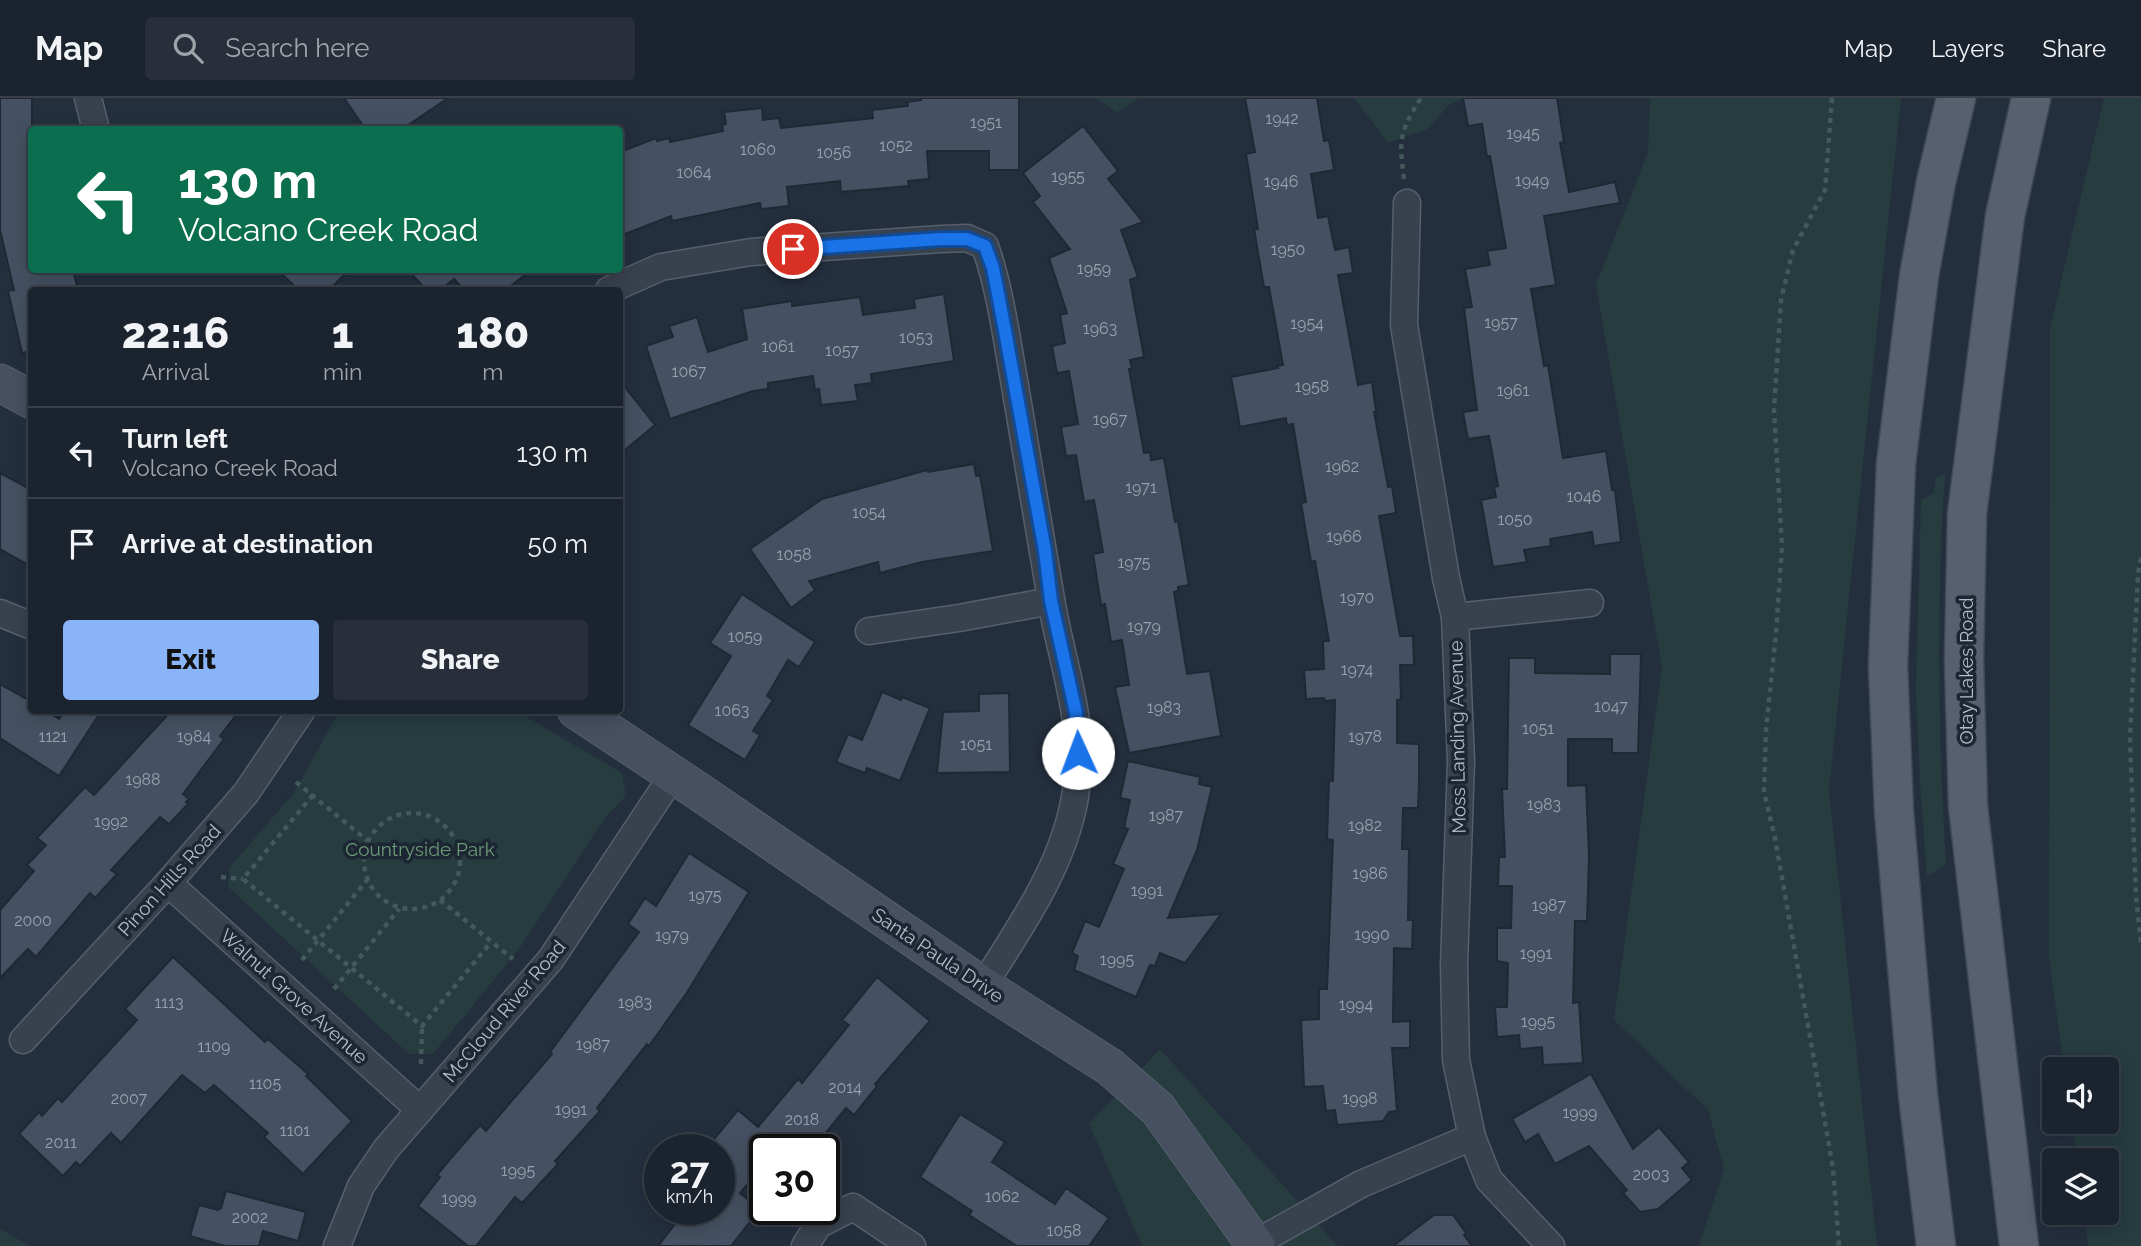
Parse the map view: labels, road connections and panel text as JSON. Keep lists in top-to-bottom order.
{
  "streets": {
    "main road": ["Otay Lakes Road"],
    "street": [
      "Moss Landing Avenue",
      "Pinon Hills Road",
      "Santa Paula Drive",
      "Walnut Grove Avenue",
      "McCloud River Road"
    ]
  },
  "crossings": [
    ["Pinon Hills Road", "Walnut Grove Avenue"],
    ["Santa Paula Drive", "McCloud River Road"],
    ["Walnut Grove Avenue", "McCloud River Road"]
  ],
  "parks": ["Countryside Park"],
  "house_numbers": [
    "1942",
    "1951",
    "1945",
    "1052",
    "1060",
    "1056",
    "1064",
    "1955",
    "1949",
    "1946",
    "1950",
    "1959",
    "1957",
    "1954",
    "1963",
    "1053",
    "1061",
    "1057",
    "1067",
    "1958",
    "1961",
    "1967",
    "1962",
    "1971",
    "1046",
    "1054",
    "1050",
    "1966",
    "1058",
    "1975",
    "1970",
    "1979",
    "1059",
    "1974",
    "1047",
    "1983",
    "1063",
    "1051",
    "1121",
    "1984",
    "1978",
    "1051",
    "1988",
    "1983",
    "1987",
    "1992",
    "1982",
    "1986",
    "1991",
    "1975",
    "1987",
    "2000",
    "1990",
    "1979",
    "1991",
    "1995",
    "1113",
    "1983",
    "1994",
    "1995",
    "1987",
    "1109",
    "1105",
    "2014",
    "2007",
    "1998",
    "1991",
    "1999",
    "2018",
    "1101",
    "2011",
    "1995",
    "2003",
    "1062",
    "1999",
    "2002",
    "1058"
  ],
  "page": {
    "header": "Map",
    "search": "Search here",
    "nav": ["Map", "Layers", "Share"],
    "turn": ["130 m", "Volcano Creek Road"],
    "eta": [
      "22:16",
      "Arrival",
      "1",
      "min",
      "180",
      "m"
    ],
    "list": [
      {
        "name": "Turn left",
        "note": "Volcano Creek Road",
        "value": "130 m"
      },
      {
        "name": "Arrive at destination",
        "value": "50 m"
      }
    ],
    "buttons": ["Exit", "Share"],
    "speed": "27 km/h",
    "limit": "30"
  }
}
